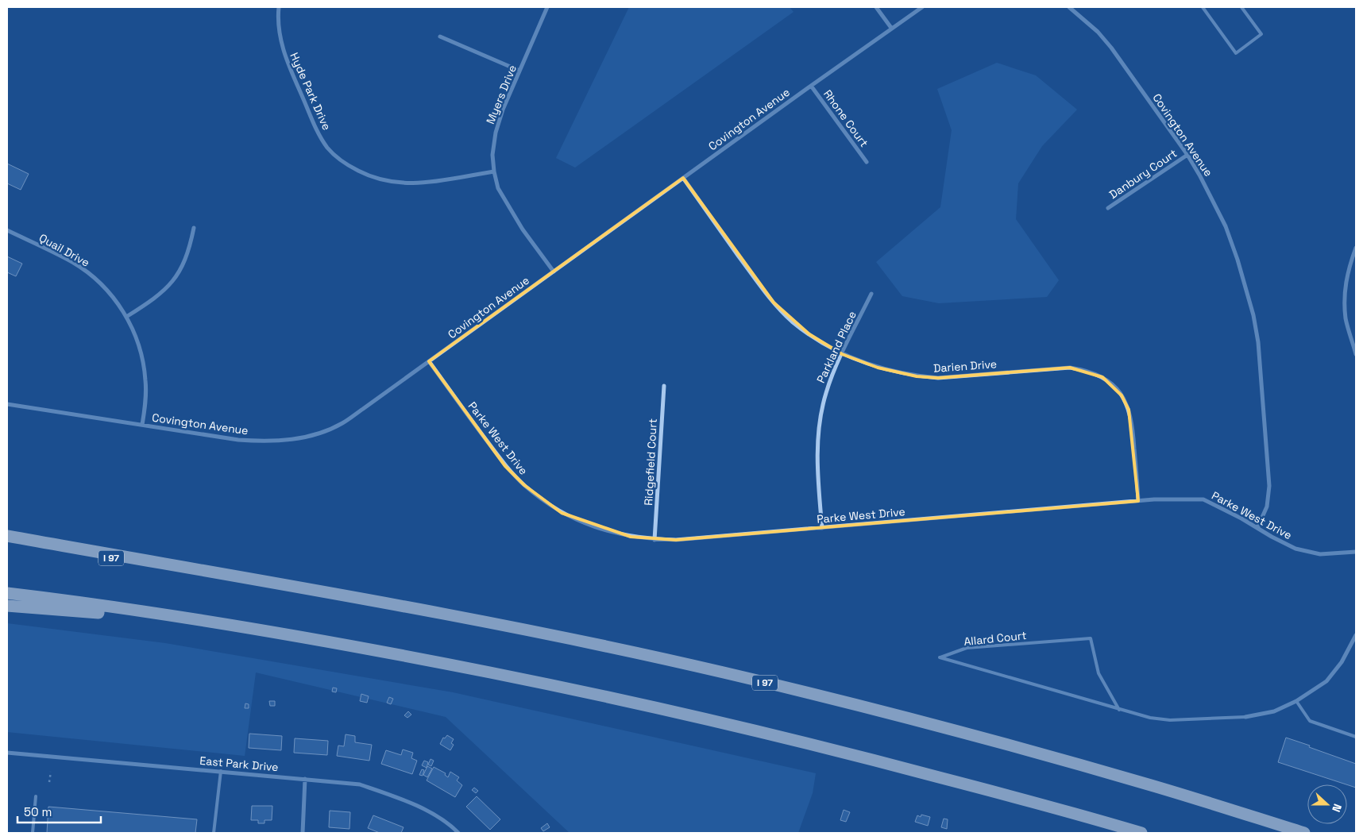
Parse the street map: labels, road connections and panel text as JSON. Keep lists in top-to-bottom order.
{
  "streets": {
    "highway": ["I 97"],
    "street": [
      "Hyde Park Drive",
      "Myers Drive",
      "Rhone Court",
      "Covington Avenue",
      "Danbury Court",
      "Quail Drive",
      "Parkland Place",
      "Darien Drive",
      "Parke West Drive",
      "Ridgefield Court",
      "Allard Court",
      "East Park Drive"
    ]
  },
  "crossings": [
    ["Hyde Park Drive", "Myers Drive"],
    ["Myers Drive", "Covington Avenue"],
    ["Rhone Court", "Covington Avenue"],
    ["Covington Avenue", "Danbury Court"],
    ["Covington Avenue", "Quail Drive"],
    ["Covington Avenue", "Darien Drive"],
    ["Covington Avenue", "Parke West Drive"],
    ["Parkland Place", "Darien Drive"],
    ["Parkland Place", "Parke West Drive"],
    ["Darien Drive", "Parke West Drive"],
    ["Parke West Drive", "Ridgefield Court"]
  ],
  "scale_bar": "50 m",
  "north": "right"
}
